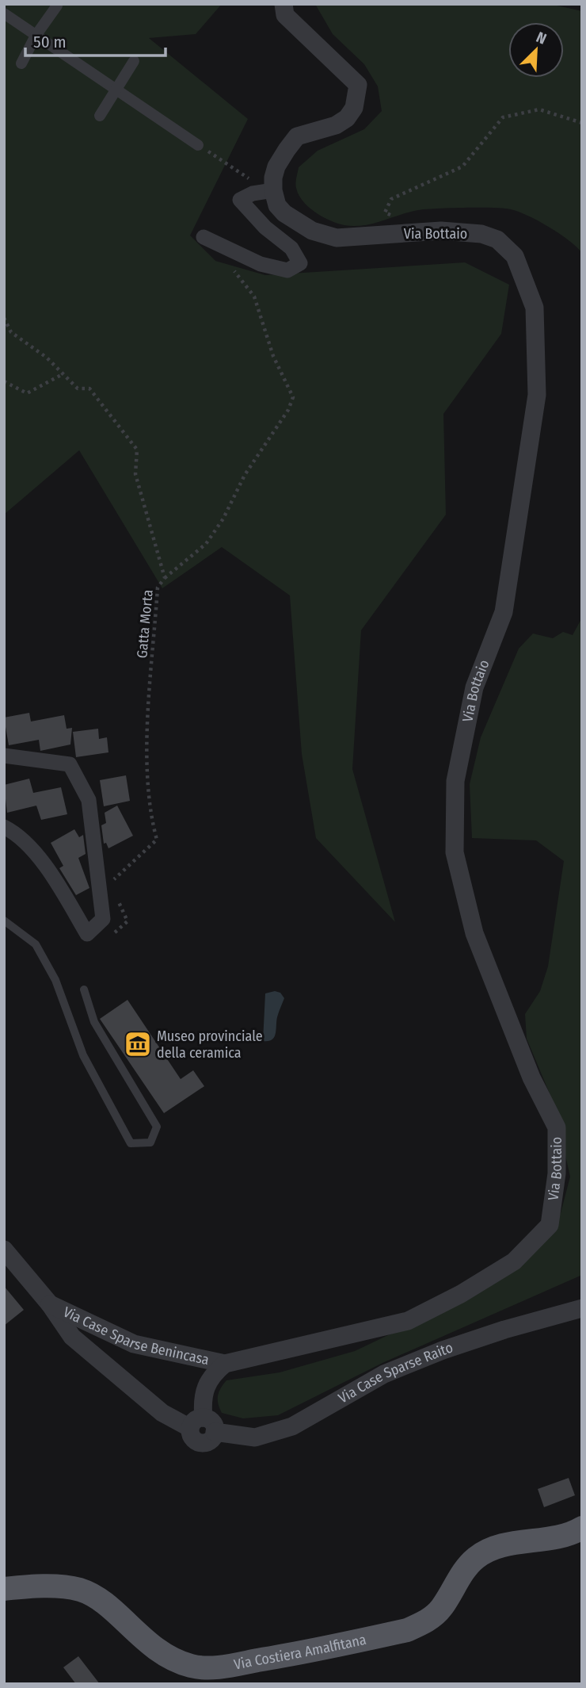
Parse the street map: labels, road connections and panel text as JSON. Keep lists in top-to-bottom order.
{
  "streets": {
    "main road": ["Via Costiera Amalfitana"],
    "street": ["Via Bottaio", "Via Case Sparse Benincasa", "Via Case Sparse Raito"],
    "path": ["Gatta Morta"]
  },
  "crossings": [
    ["Via Bottaio", "Via Case Sparse Benincasa"],
    ["Via Case Sparse Benincasa", "Via Case Sparse Raito"]
  ],
  "places": {
    "museum": ["Museo provinciale della ceramica"]
  },
  "scale_bar": "50 m",
  "north": "top right"
}
